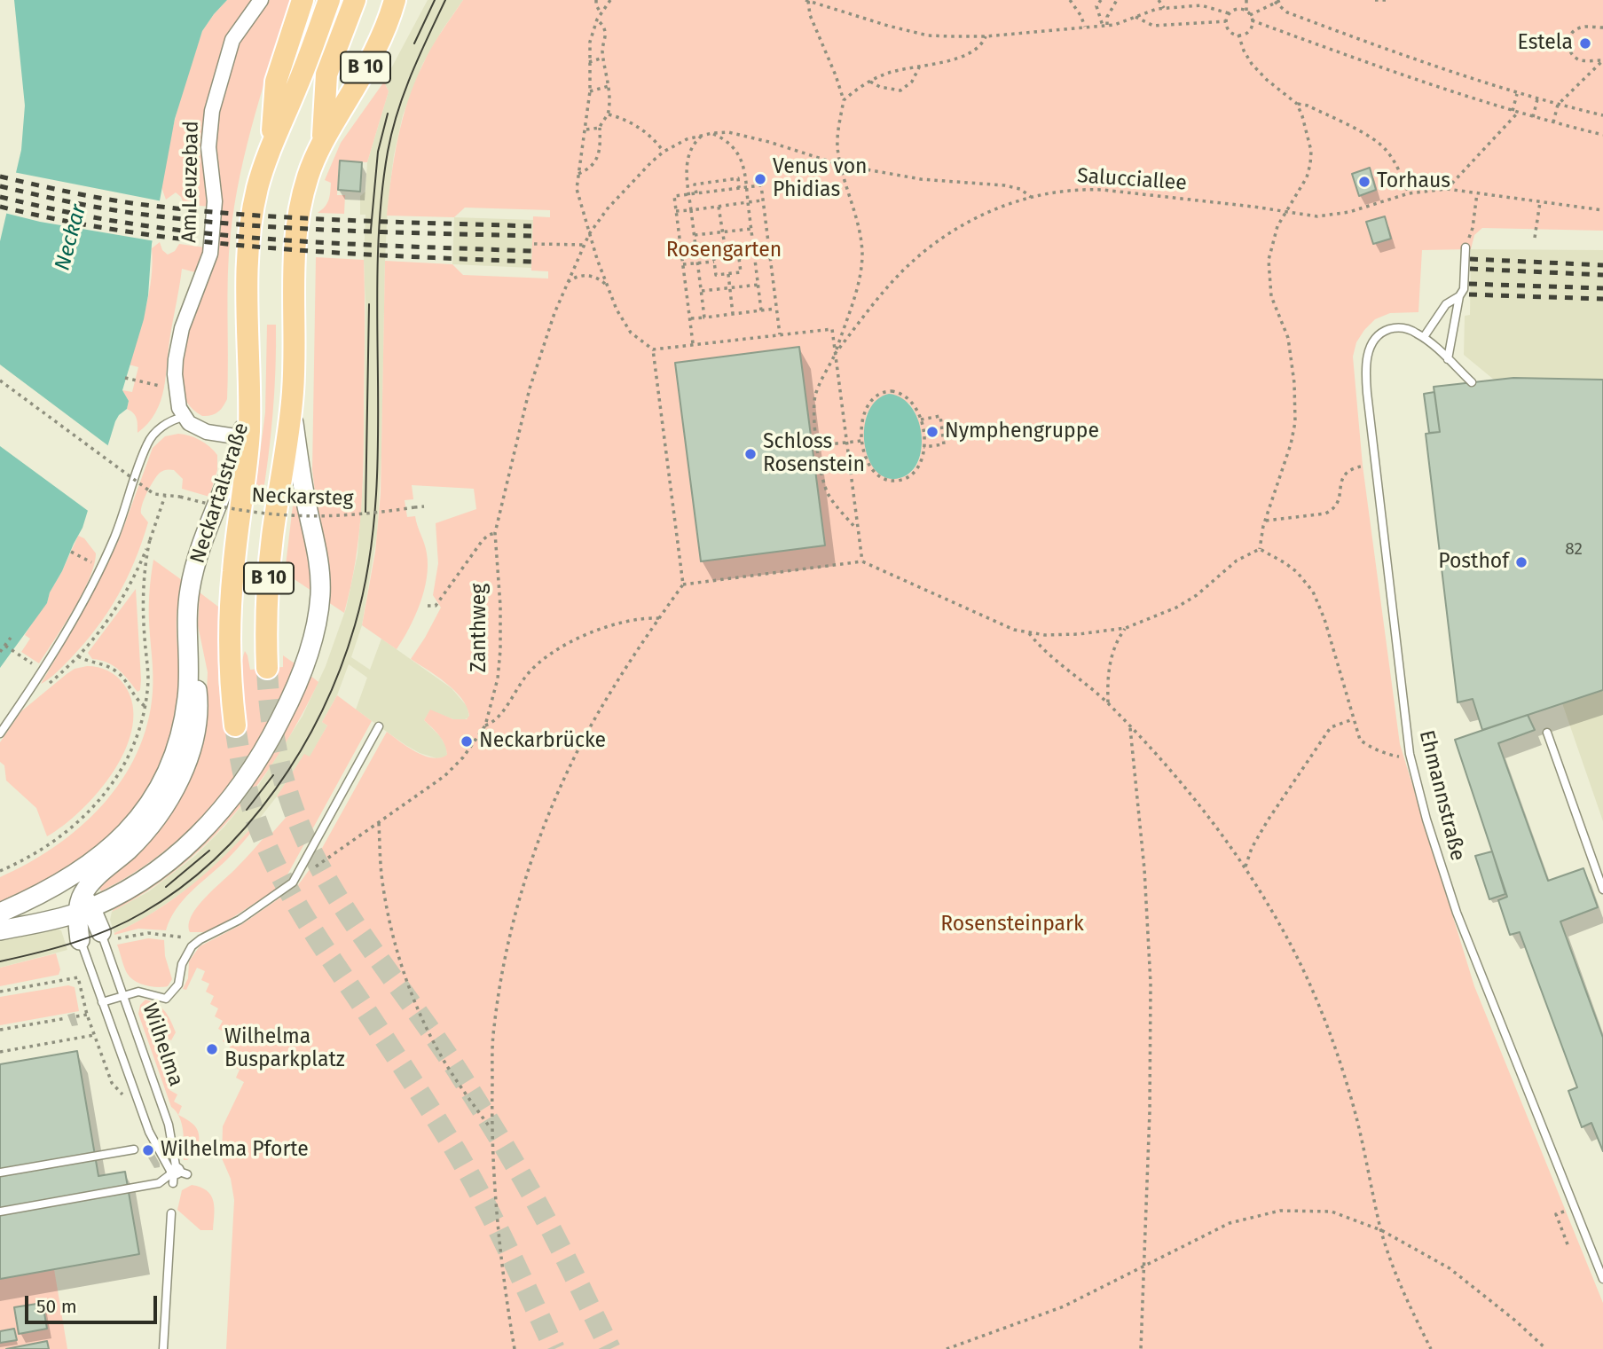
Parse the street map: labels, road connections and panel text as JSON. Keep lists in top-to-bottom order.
{
  "streets": {
    "main road": ["B 10", "Neckartalstraße"],
    "street": ["Am Leuzebad"],
    "lane": ["Ehmannstraße", "Wilhelma"],
    "path": ["Salucciallee", "Neckarsteg", "Zanthweg"]
  },
  "crossings": [
    ["B 10", "Neckartalstraße"],
    ["Salucciallee", "Zanthweg"]
  ],
  "water": ["Neckar"],
  "parks": ["Rosengarten", "Rosensteinpark"],
  "places": [
    "Estela",
    "Venus von Phidias",
    "Torhaus",
    "Nymphengruppe",
    "Schloss Rosenstein",
    "Posthof",
    "Neckarbrücke",
    "Wilhelma Busparkplatz",
    "Wilhelma Pforte"
  ],
  "house_numbers": ["82"],
  "scale_bar": "50 m"
}
